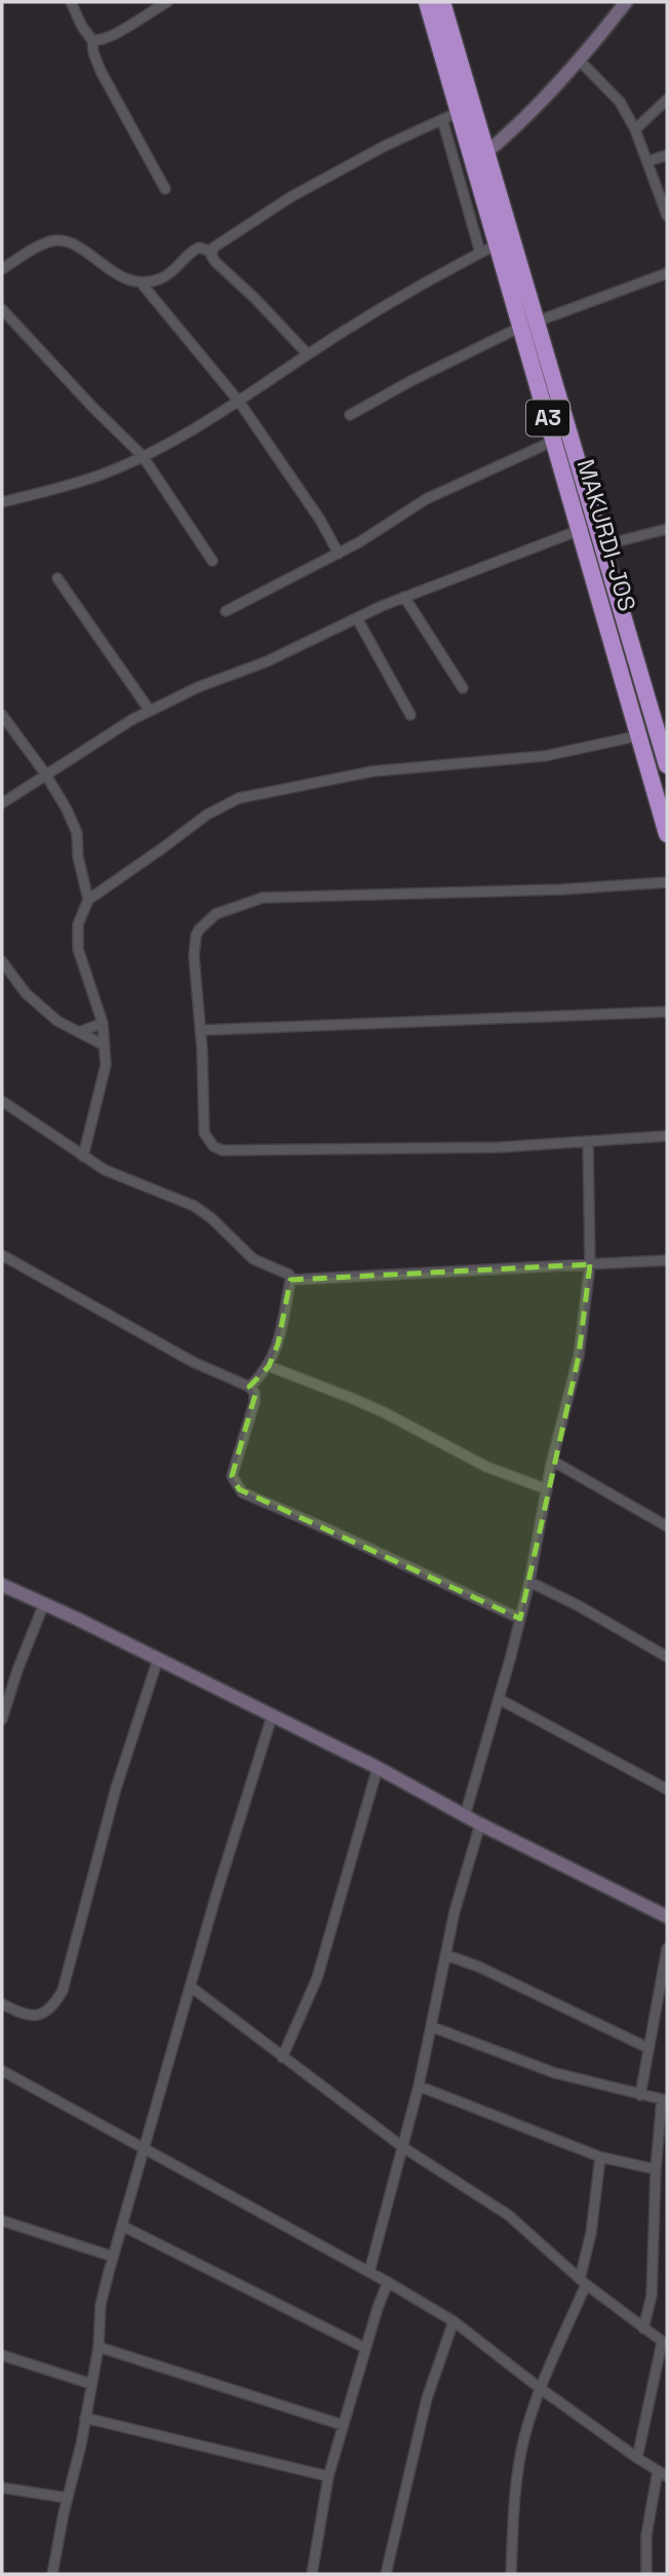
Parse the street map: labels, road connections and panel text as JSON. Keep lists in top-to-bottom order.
{
  "streets": {
    "highway": ["A3", "MAKURDI-JOS"]
  }
}
